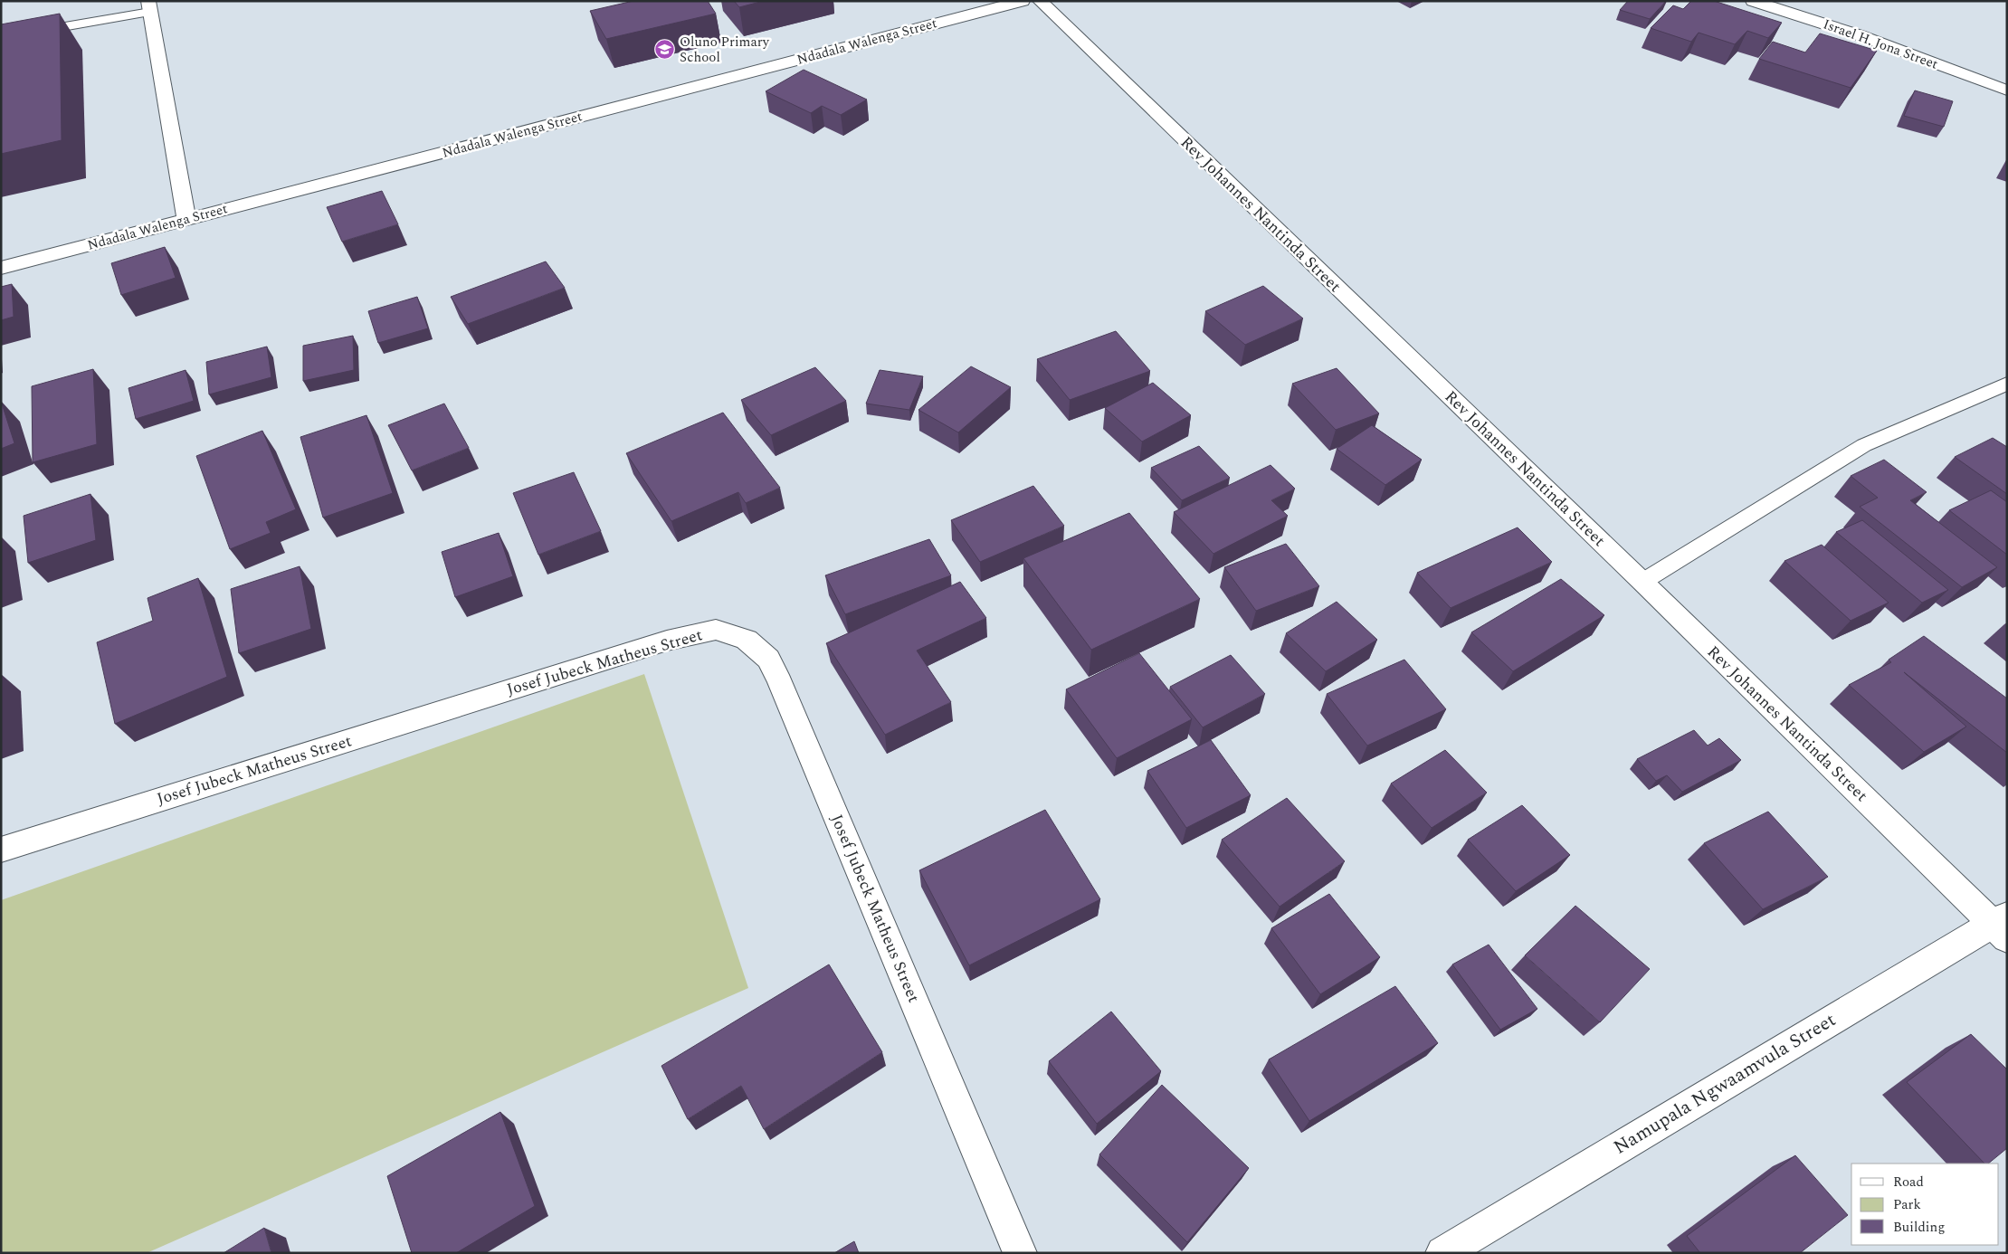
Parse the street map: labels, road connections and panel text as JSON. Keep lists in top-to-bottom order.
{
  "streets": {
    "street": [
      "Ndadala Walenga Street",
      "Israel H. Jona Street",
      "Rev Johannes Nantinda Street",
      "Josef Jubeck Matheus Street",
      "Namupala Ngwaamvula Street"
    ]
  },
  "crossings": [
    ["Rev Johannes Nantinda Street", "Namupala Ngwaamvula Street"]
  ],
  "places": {
    "school or university": ["Oluno Primary School"]
  },
  "legend": ["Road", "Park", "Building"]
}
